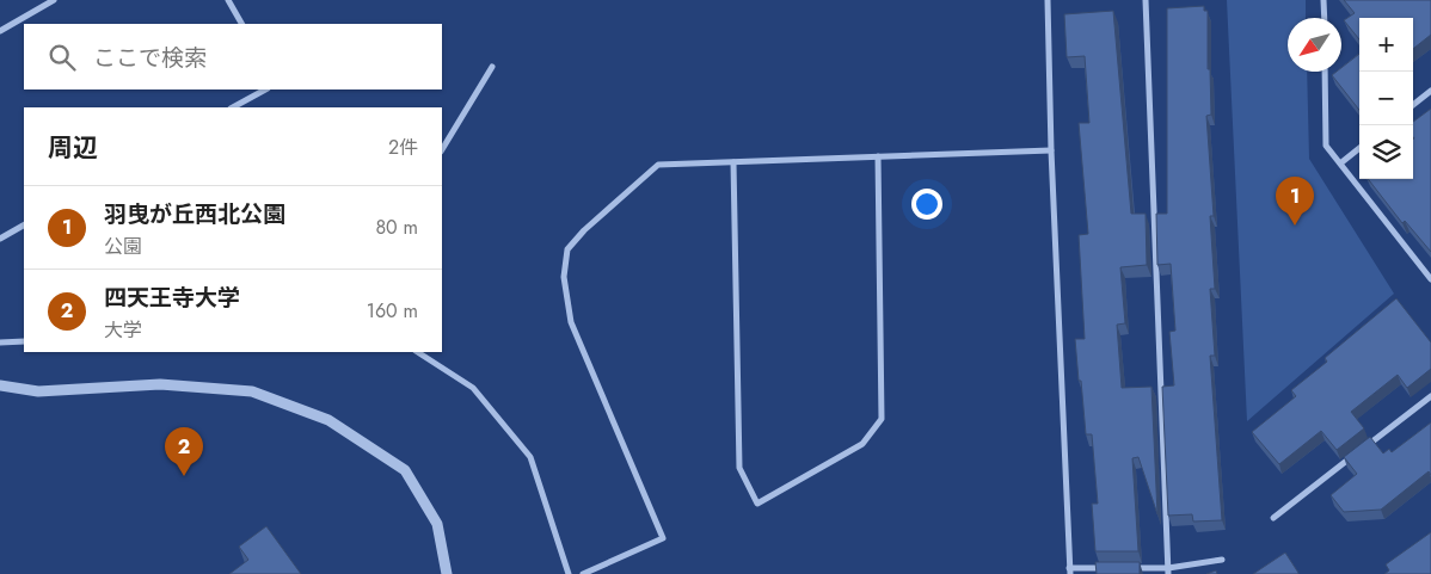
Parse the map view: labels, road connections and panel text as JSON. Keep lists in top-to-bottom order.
{
  "north": "bottom left",
  "page": {
    "map_buttons": ["+", "−"],
    "search": "ここで検索",
    "heading": ["周辺", "2件"],
    "pins": ["1", "2"],
    "list": [
      {
        "mark": "1",
        "name": "羽曳が丘西北公園",
        "note": "公園",
        "value": "80 m"
      },
      {
        "mark": "2",
        "name": "四天王寺大学",
        "note": "大学",
        "value": "160 m"
      }
    ]
  }
}
